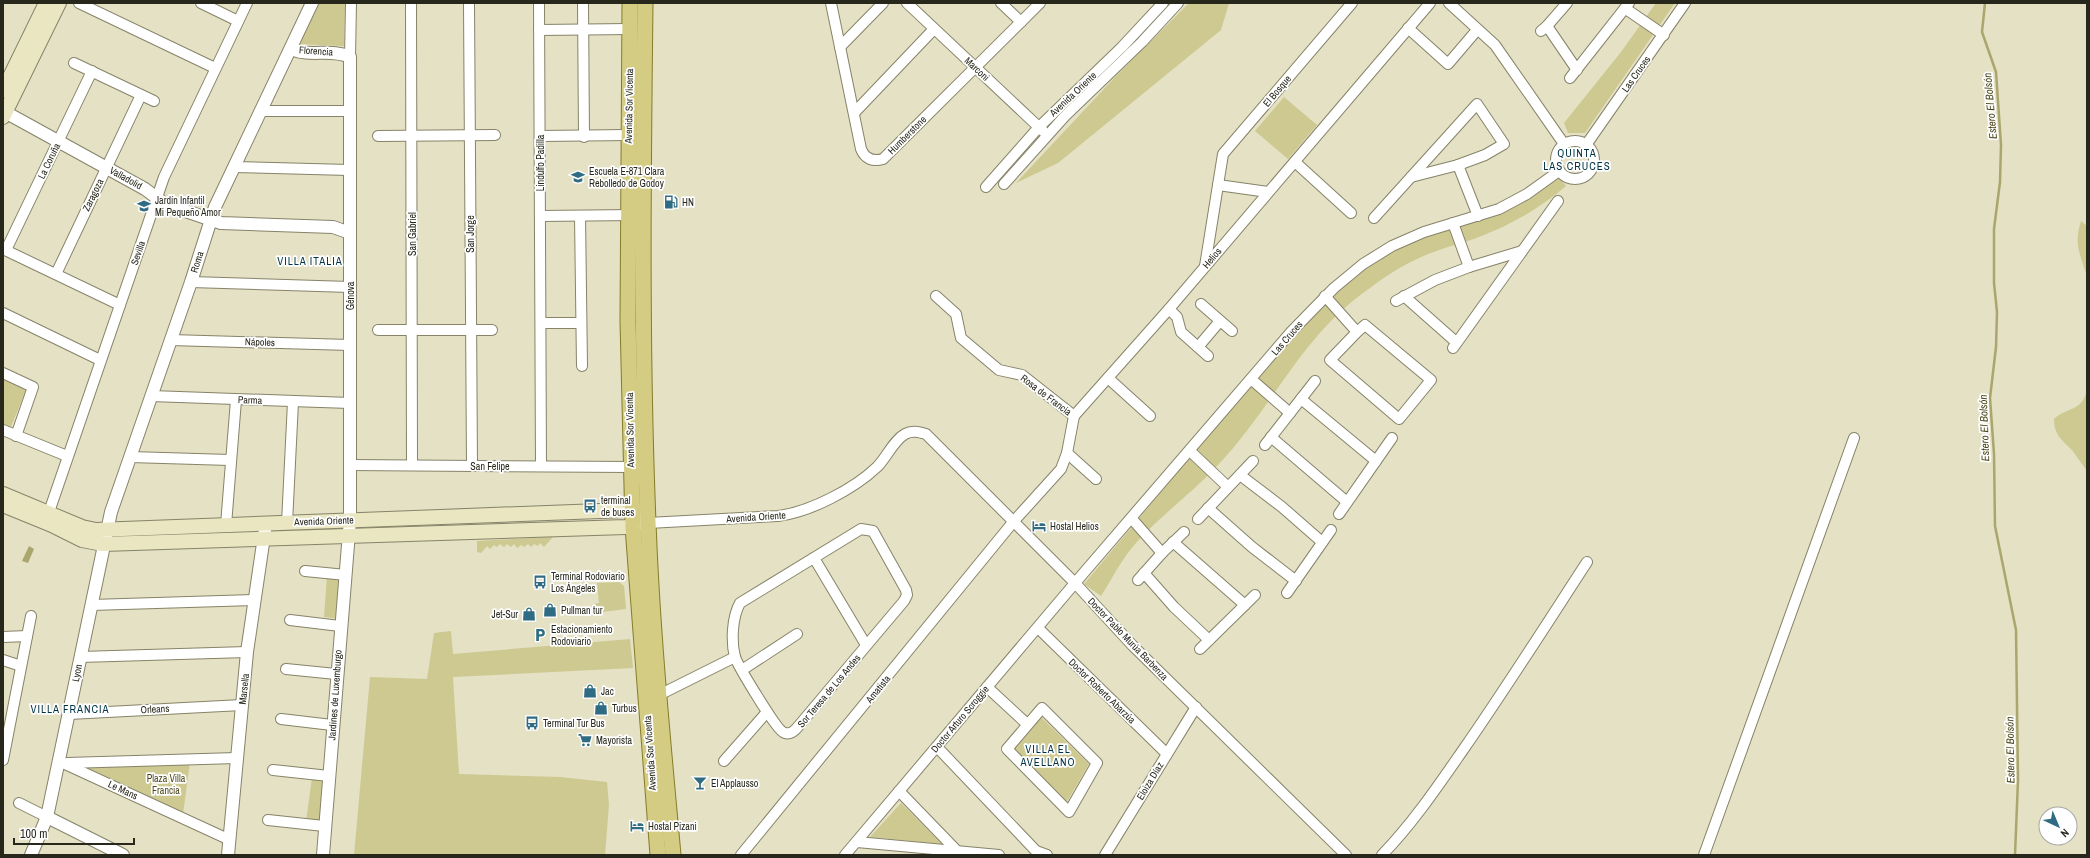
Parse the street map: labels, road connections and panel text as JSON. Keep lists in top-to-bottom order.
{
  "streets": {
    "main road": ["Avenida Oriente", "Avenida Sor Vicenta"],
    "street": [
      "Florencia",
      "Marconi",
      "Las Cruces",
      "El Bosque",
      "Humberstone",
      "La Coruña",
      "Lindulfo Padilla",
      "Valladolid",
      "Zaragoza",
      "San Gabriel",
      "San Jorge",
      "Sevilla",
      "Helios",
      "Roma",
      "Génova",
      "Nápoles",
      "Rosa de Francia",
      "Parma",
      "San Felipe",
      "Doctor Pablo Murúa Barbenza",
      "Lyon",
      "Marsella",
      "Amatista",
      "Sor Teresa de Los Andes",
      "Doctor Roberto Abarzúa",
      "Jardines de Luxemburgo",
      "Orleans",
      "Doctor Arturo Scroggie",
      "Eloiza Díaz",
      "Le Mans"
    ]
  },
  "crossings": [
    ["Florencia", "Roma"],
    ["Florencia", "Génova"],
    ["Marconi", "Avenida Oriente"],
    ["Marconi", "Humberstone"],
    ["Las Cruces", "Doctor Pablo Murúa Barbenza"],
    ["Las Cruces", "Doctor Arturo Scroggie"],
    ["El Bosque", "Helios"],
    ["Avenida Oriente", "Avenida Sor Vicenta"],
    ["Avenida Oriente", "Sevilla"],
    ["Avenida Oriente", "Roma"],
    ["Avenida Oriente", "Génova"],
    ["Avenida Oriente", "Doctor Pablo Murúa Barbenza"],
    ["Avenida Oriente", "Lyon"],
    ["Avenida Oriente", "Marsella"],
    ["Avenida Oriente", "Jardines de Luxemburgo"],
    ["Avenida Sor Vicenta", "San Felipe"],
    ["La Coruña", "Valladolid"],
    ["Lindulfo Padilla", "San Felipe"],
    ["Valladolid", "Zaragoza"],
    ["Valladolid", "Sevilla"],
    ["Valladolid", "Roma"],
    ["Valladolid", "Génova"],
    ["San Gabriel", "San Felipe"],
    ["San Jorge", "San Felipe"],
    ["Helios", "Rosa de Francia"],
    ["Roma", "Nápoles"],
    ["Roma", "Parma"],
    ["Roma", "Lyon"],
    ["Génova", "Nápoles"],
    ["Génova", "Parma"],
    ["Génova", "San Felipe"],
    ["Génova", "Jardines de Luxemburgo"],
    ["Doctor Pablo Murúa Barbenza", "Amatista"],
    ["Doctor Pablo Murúa Barbenza", "Doctor Arturo Scroggie"],
    ["Doctor Pablo Murúa Barbenza", "Eloiza Díaz"],
    ["Lyon", "Orleans"],
    ["Lyon", "Le Mans"],
    ["Marsella", "Orleans"],
    ["Marsella", "Le Mans"],
    ["Doctor Roberto Abarzúa", "Doctor Arturo Scroggie"],
    ["Doctor Roberto Abarzúa", "Eloiza Díaz"]
  ],
  "districts": [
    "QUINTA LAS CRUCES",
    "VILLA ITALIA",
    "VILLA FRANCIA",
    "VILLA EL AVELLANO"
  ],
  "water": ["Estero El Bolsón"],
  "parks": ["Plaza Villa Francia"],
  "places": {
    "school or university": ["Escuela E-871 Clara Rebolledo de Godoy", "Jardín Infantil Mi Pequeño Amor"],
    "fuel station": ["HN"],
    "bus stop": ["terminal de buses", "Terminal Rodoviario Los Ángeles", "Terminal Tur Bus"],
    "hotel": ["Hostal Helios", "Hostal Pizani"],
    "shop": [
      "Pullman tur",
      "Jet-Sur",
      "Jac",
      "Turbus"
    ],
    "parking": ["Estacionamiento Rodoviario"],
    "supermarket": ["Mayorista"],
    "bar": ["El Applausso"]
  },
  "scale_bar": "100 m",
  "north": "bottom right"
}
